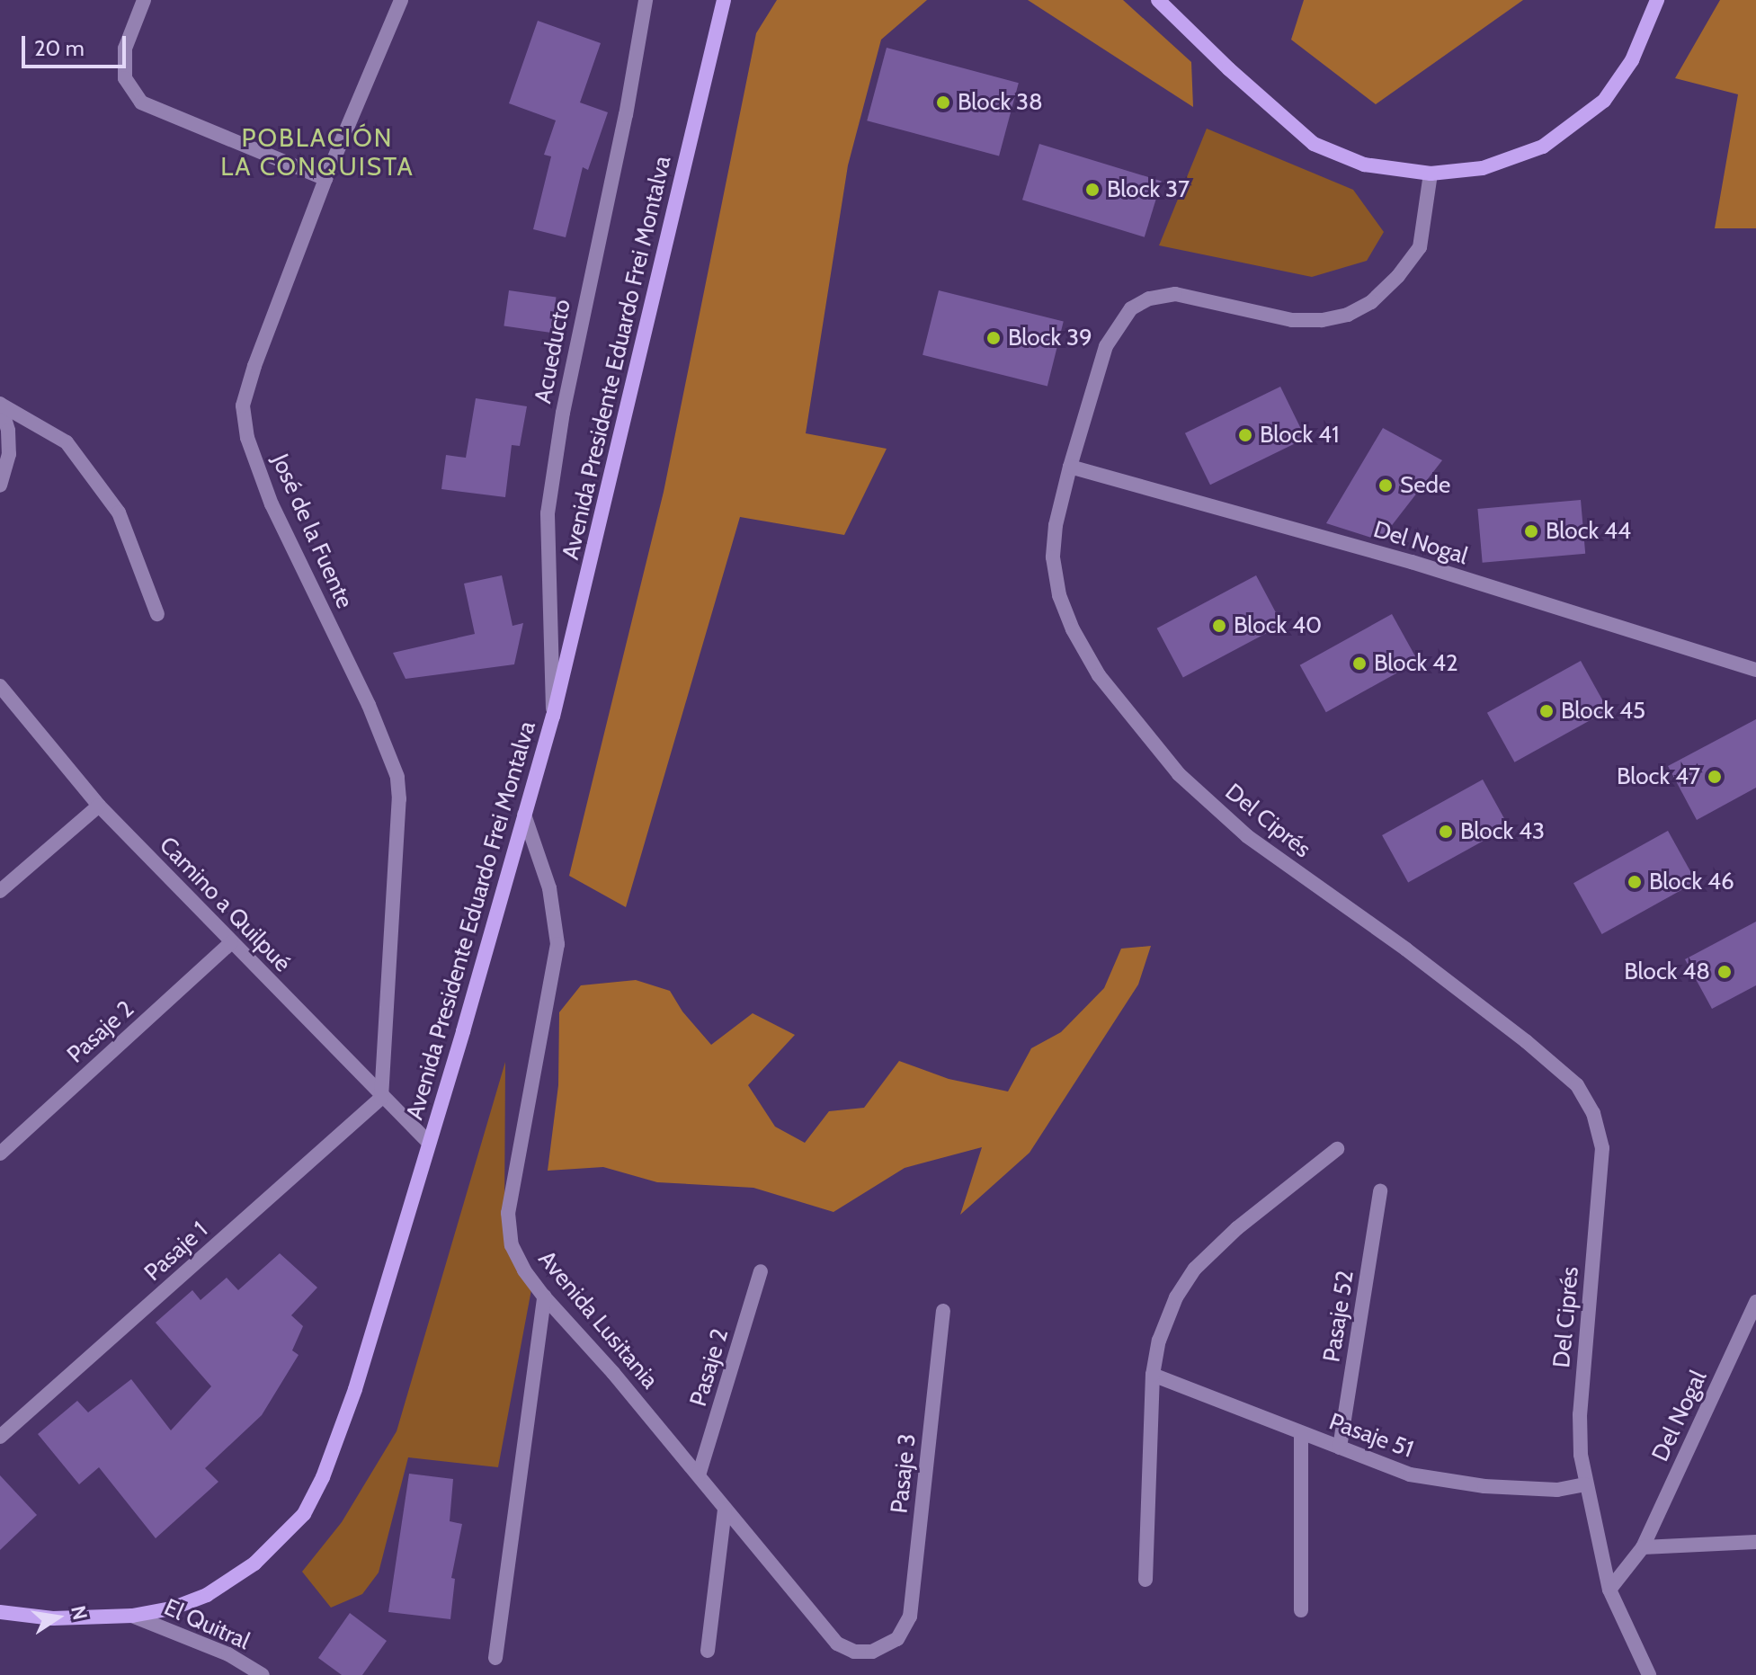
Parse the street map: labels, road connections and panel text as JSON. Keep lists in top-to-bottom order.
{
  "streets": {
    "street": [
      "Acueducto",
      "Avenida Presidente Eduardo Frei Montalva",
      "José de la Fuente",
      "Del Nogal",
      "Del Ciprés",
      "Camino a Quilpué",
      "Pasaje 2",
      "Pasaje 1",
      "Pasaje 52",
      "Avenida Lusitania",
      "Pasaje 51",
      "Pasaje 3",
      "El Quitral"
    ]
  },
  "crossings": [
    ["Acueducto", "Avenida Presidente Eduardo Frei Montalva"],
    ["Avenida Presidente Eduardo Frei Montalva", "Camino a Quilpué"],
    ["Avenida Presidente Eduardo Frei Montalva", "Avenida Lusitania"],
    ["Avenida Presidente Eduardo Frei Montalva", "El Quitral"],
    ["José de la Fuente", "Camino a Quilpué"],
    ["José de la Fuente", "Pasaje 1"],
    ["Del Nogal", "Del Ciprés"],
    ["Del Ciprés", "Pasaje 51"],
    ["Camino a Quilpué", "Pasaje 2"],
    ["Camino a Quilpué", "Pasaje 1"],
    ["Pasaje 2", "Avenida Lusitania"],
    ["Pasaje 52", "Pasaje 51"],
    ["Avenida Lusitania", "Pasaje 3"]
  ],
  "districts": ["POBLACIÓN LA CONQUISTA"],
  "places": [
    "Block 38",
    "Block 37",
    "Block 39",
    "Block 41",
    "Sede",
    "Block 44",
    "Block 40",
    "Block 42",
    "Block 45",
    "Block 47",
    "Block 43",
    "Block 46",
    "Block 48"
  ],
  "scale_bar": "20 m",
  "north": "right"
}
